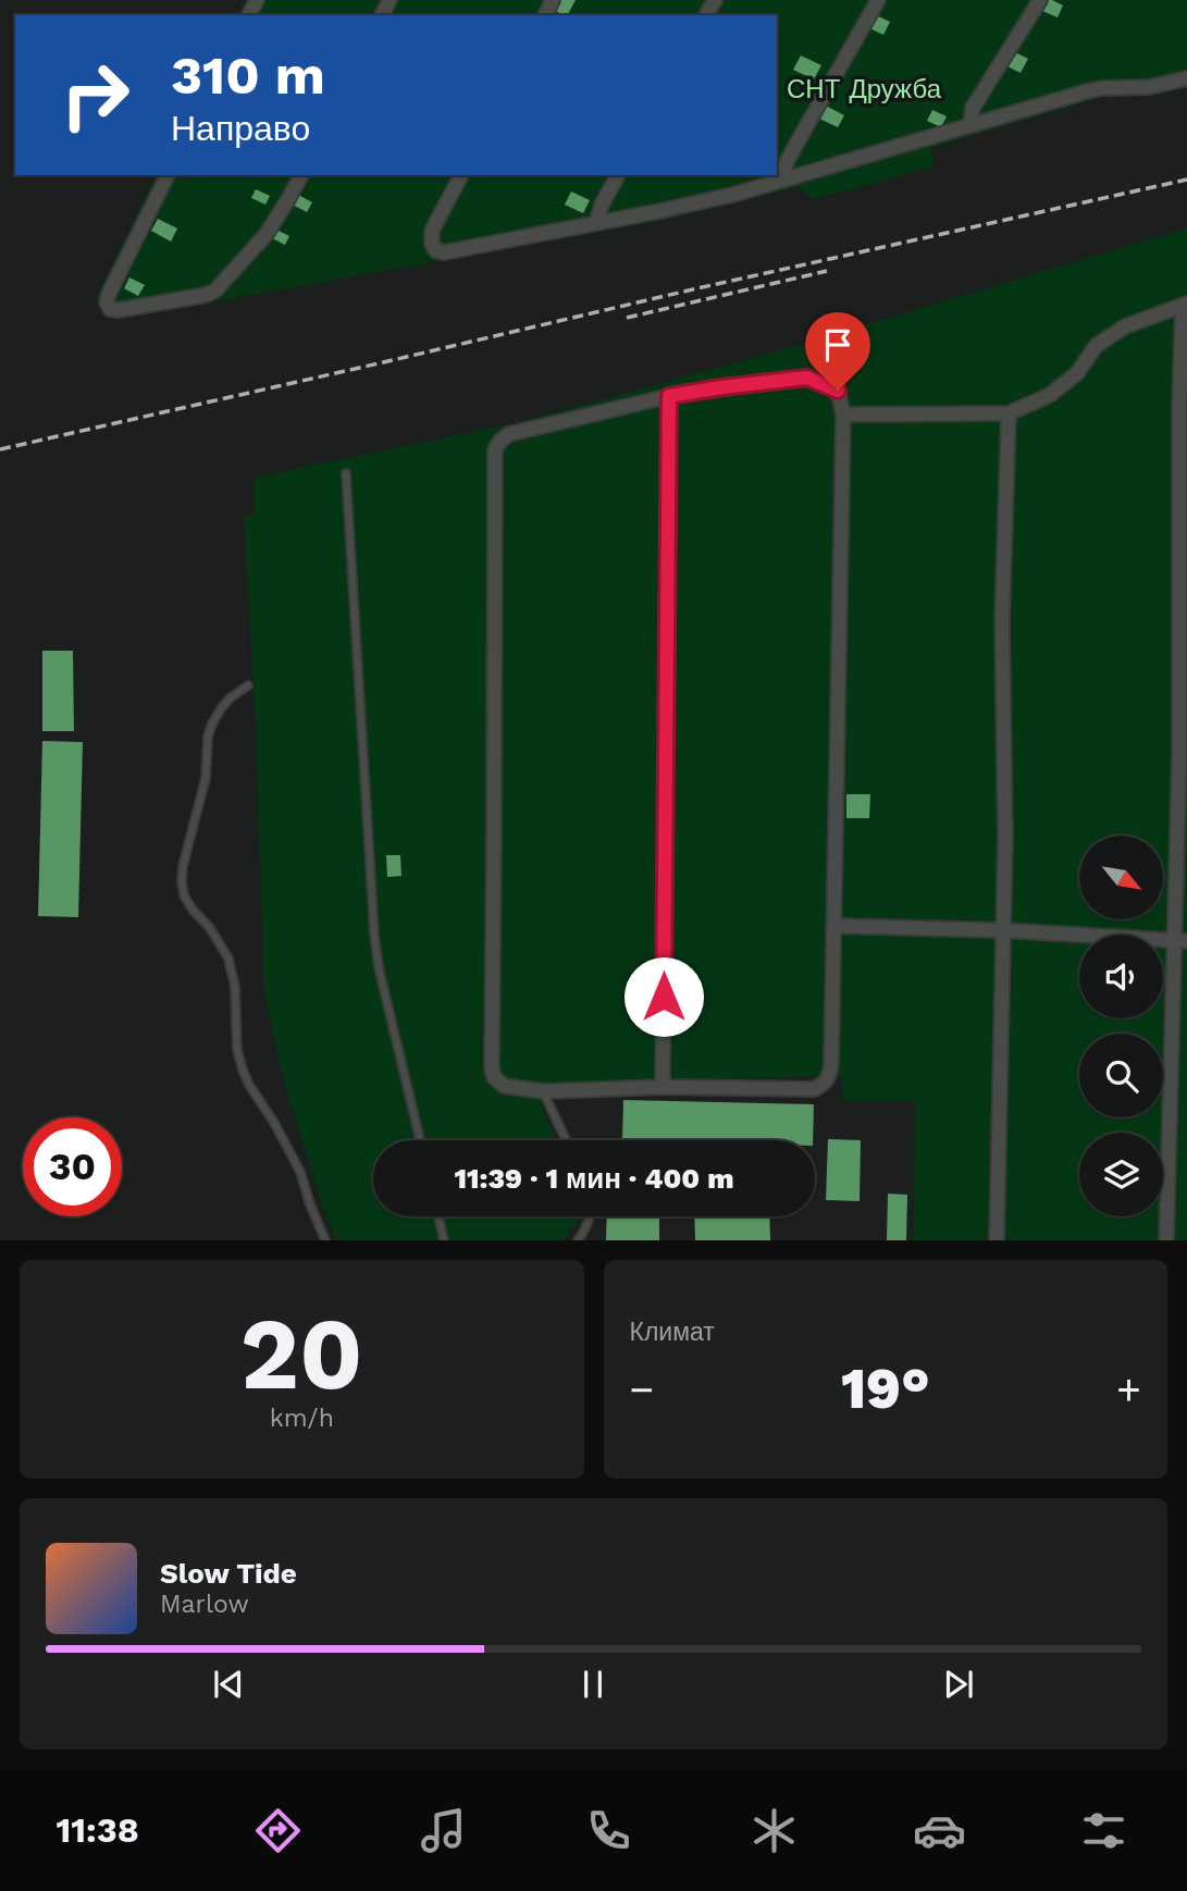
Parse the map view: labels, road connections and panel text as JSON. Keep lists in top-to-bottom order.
{
  "parks": ["СНТ Дружба"],
  "north": "bottom right",
  "page": {
    "turn": ["310 m", "Направо"],
    "limit": "30",
    "trip": "11:39 · 1 мин · 400 m",
    "tile": [
      ["20", "km/h"],
      "Климат"
    ],
    "heat": ["−", "19°", "+"],
    "song": ["Slow Tide", "Marlow"],
    "tabs": "11:38"
  }
}
